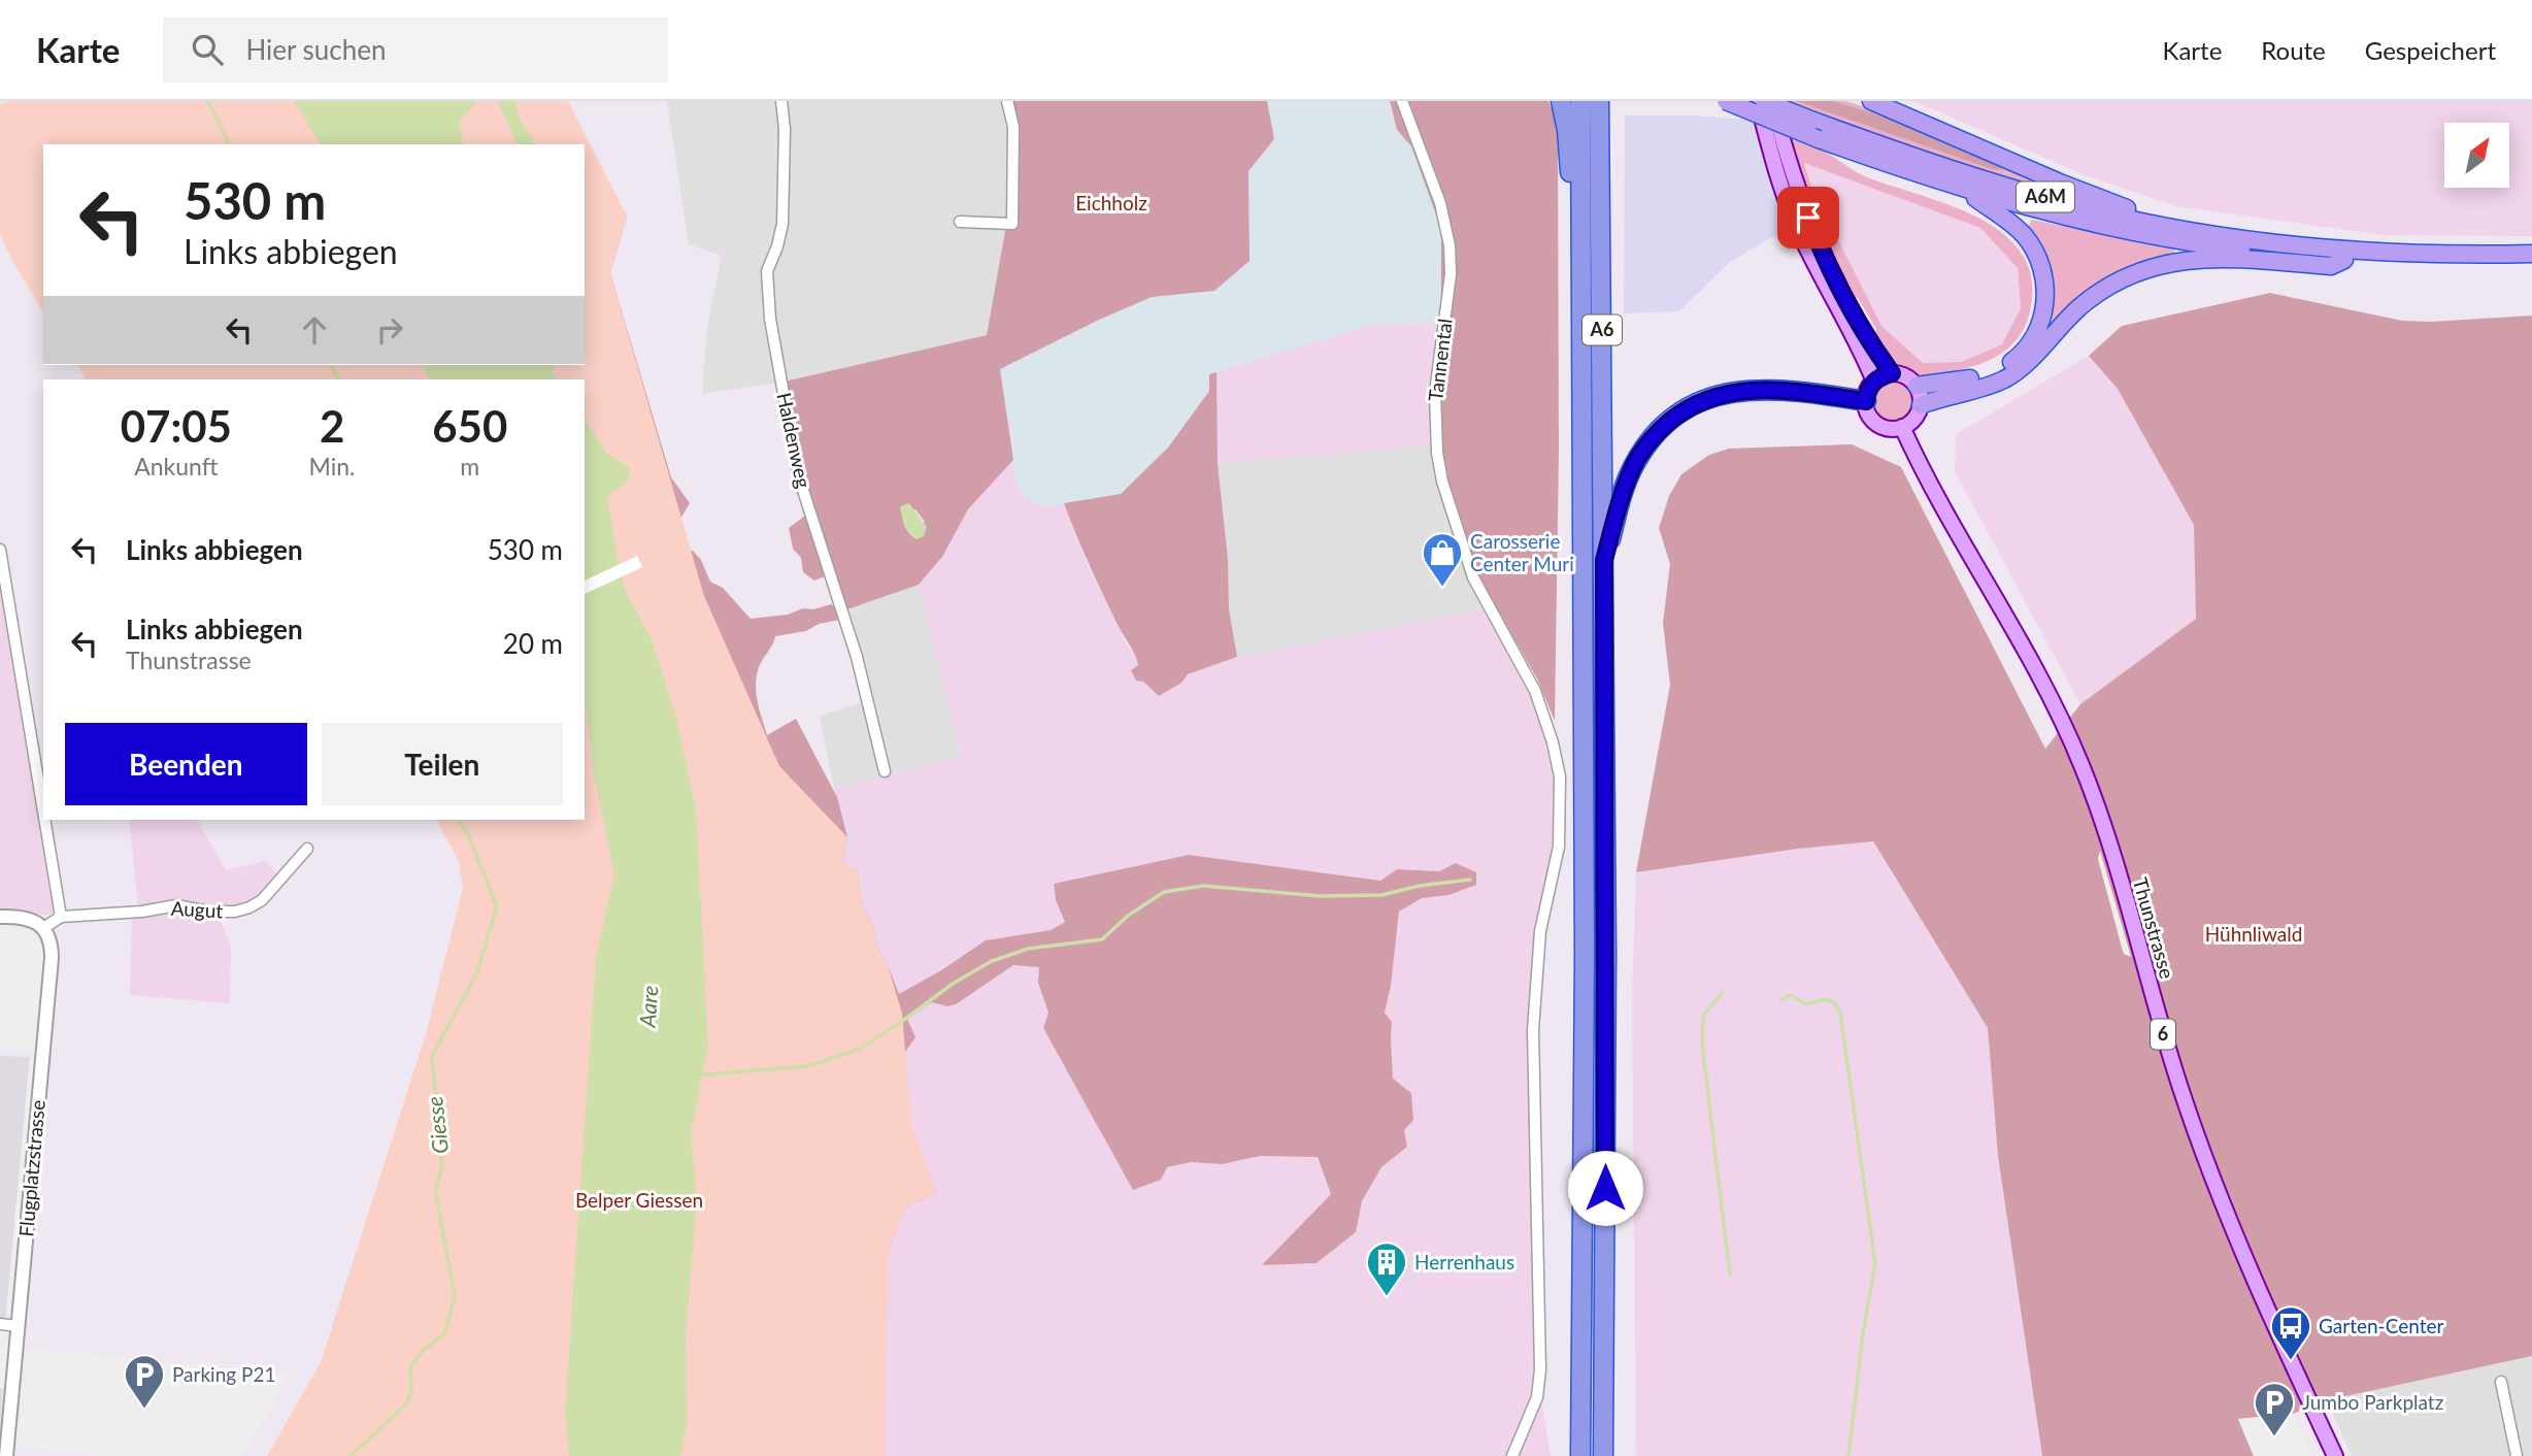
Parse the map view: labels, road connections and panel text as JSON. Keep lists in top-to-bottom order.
{
  "streets": {
    "highway": ["A6M", "A6"],
    "main road": ["Thunstrasse", "6"],
    "street": [
      "Tannental",
      "Haldenweg",
      "Augut",
      "Flugplatzstrasse"
    ]
  },
  "water": ["Aare", "Giesse"],
  "parks": ["Eichholz", "Hühnliwald", "Belper Giessen"],
  "places": {
    "shop": ["Carosserie Center Muri"],
    "building": ["Herrenhaus"],
    "bus stop": ["Garten-Center"],
    "parking": ["Parking P21", "Jumbo Parkplatz"]
  },
  "north": "top right",
  "page": {
    "header": "Karte",
    "search": "Hier suchen",
    "nav": ["Karte", "Route", "Gespeichert"],
    "turn": ["530 m", "Links abbiegen"],
    "eta": [
      "07:05",
      "Ankunft",
      "2",
      "Min.",
      "650",
      "m"
    ],
    "list": [
      {
        "name": "Links abbiegen",
        "value": "530 m"
      },
      {
        "name": "Links abbiegen",
        "note": "Thunstrasse",
        "value": "20 m"
      }
    ],
    "buttons": ["Beenden", "Teilen"]
  }
}
